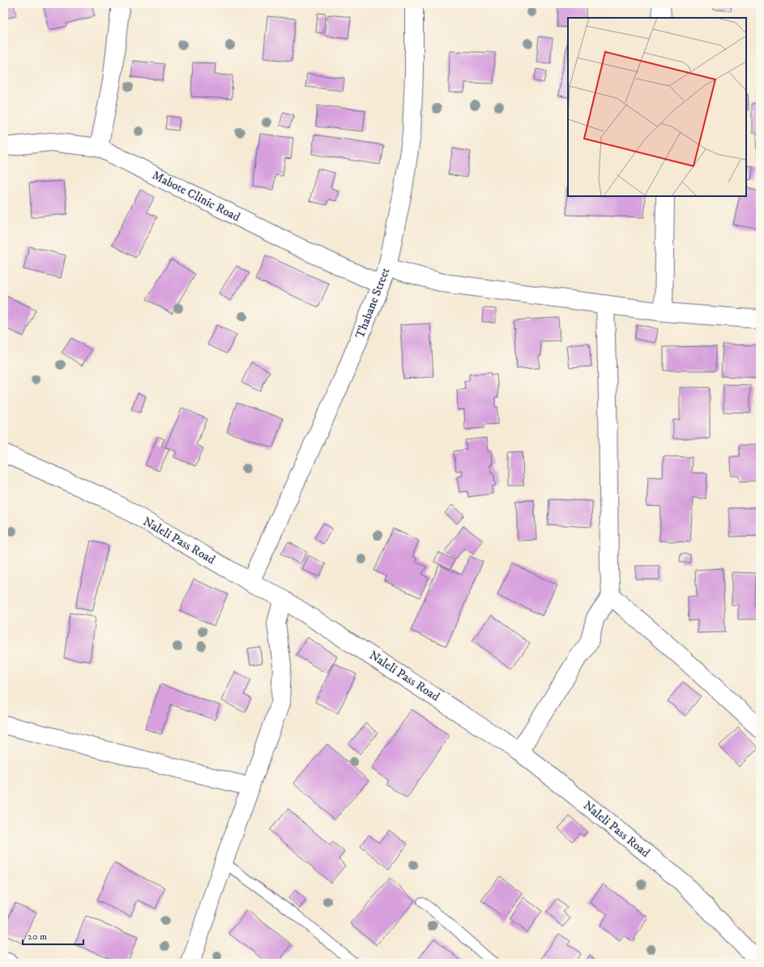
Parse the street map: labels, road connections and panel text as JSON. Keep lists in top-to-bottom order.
{
  "streets": {
    "street": ["Mabote Clinic Road", "Thabane Street", "Naleli Pass Road"]
  },
  "crossings": [
    ["Mabote Clinic Road", "Thabane Street"],
    ["Thabane Street", "Naleli Pass Road"]
  ],
  "scale_bar": "20 m"
}
